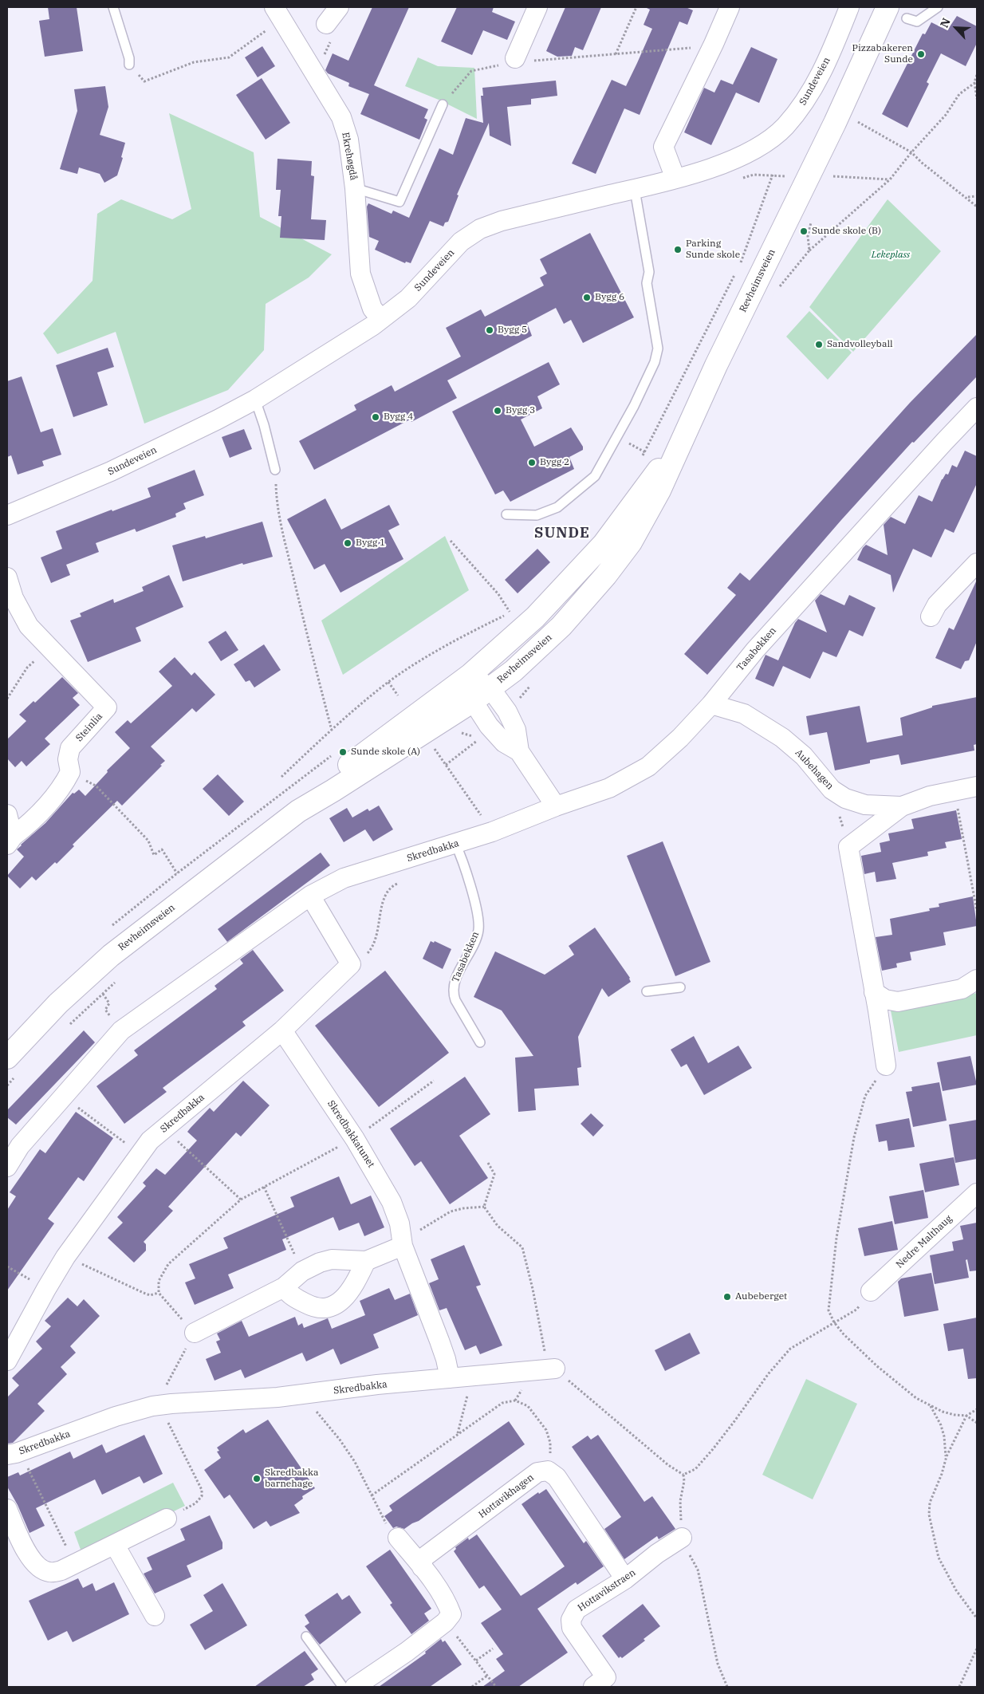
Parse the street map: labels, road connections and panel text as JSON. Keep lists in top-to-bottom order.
{
  "streets": {
    "main road": ["Revheimsveien"],
    "street": [
      "Sundeveien",
      "Ekrehøgdå",
      "Tasabekken",
      "Steinlia",
      "Aubehagen",
      "Skredbakka",
      "Skredbakkatunet",
      "Nedre Malthaug",
      "Hottavikhagen",
      "Hottavikstraen"
    ]
  },
  "crossings": [
    ["Sundeveien", "Ekrehøgdå"],
    ["Tasabekken", "Aubehagen"],
    ["Tasabekken", "Skredbakka"],
    ["Skredbakka", "Skredbakkatunet"]
  ],
  "districts": ["SUNDE"],
  "parks": ["Lekeplass"],
  "places": [
    "Pizzabakeren Sunde",
    "Sunde skole (B)",
    "Parking Sunde skole",
    "Bygg 6",
    "Bygg 5",
    "Sandvolleyball",
    "Bygg 3",
    "Bygg 4",
    "Bygg 2",
    "Bygg 1",
    "Sunde skole (A)",
    "Aubeberget",
    "Skredbakka barnehage"
  ],
  "north": "top left"
}
